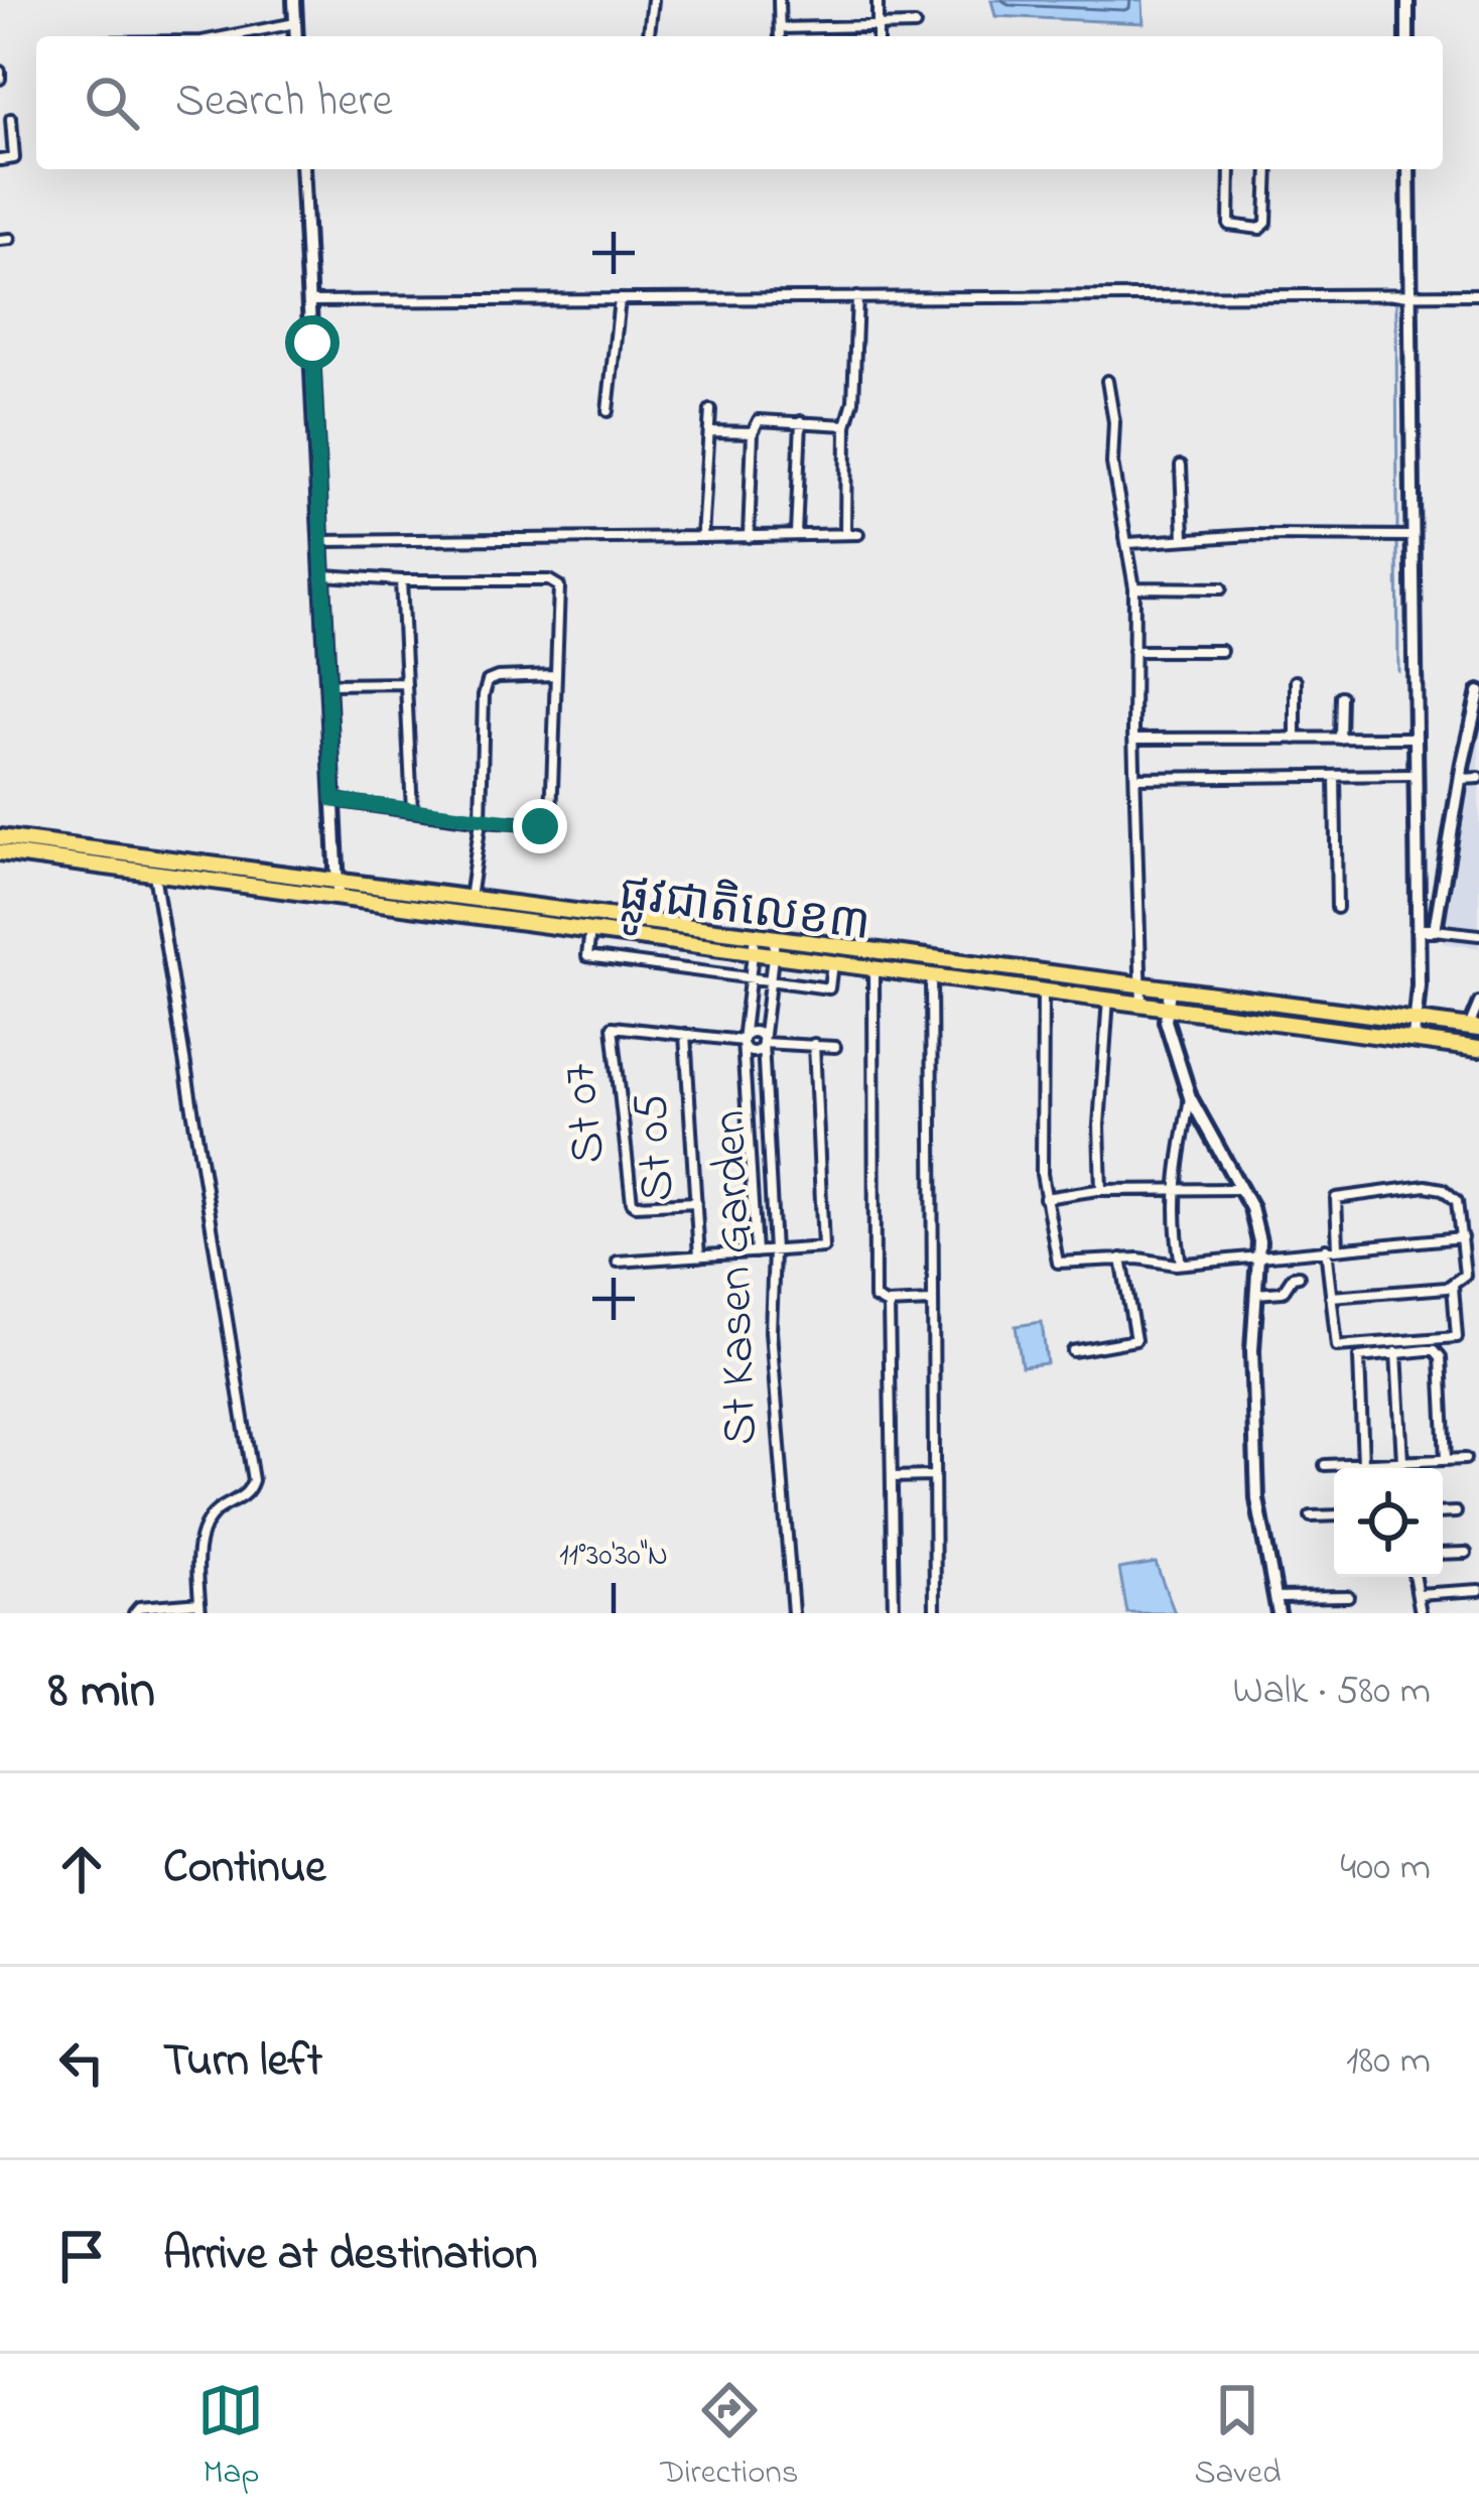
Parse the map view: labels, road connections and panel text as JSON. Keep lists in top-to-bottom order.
{
  "streets": {
    "highway": ["ផ្លូវជាតិលេខ៣"],
    "street": ["St 07", "St 05", "St Kasen Garden"]
  },
  "crossings": [
    ["ផ្លូវជាតិលេខ៣", "St Kasen Garden"],
    ["St 07", "St 05"]
  ],
  "page": {
    "search": "Search here",
    "heading": ["8 min", "Walk · 580 m"],
    "list": [
      ["Continue", "400 m"],
      ["Turn left", "180 m"],
      "Arrive at destination"
    ],
    "nav": ["Map", "Directions", "Saved"]
  },
  "coordinates": ["11°30'30\"N"]
}
